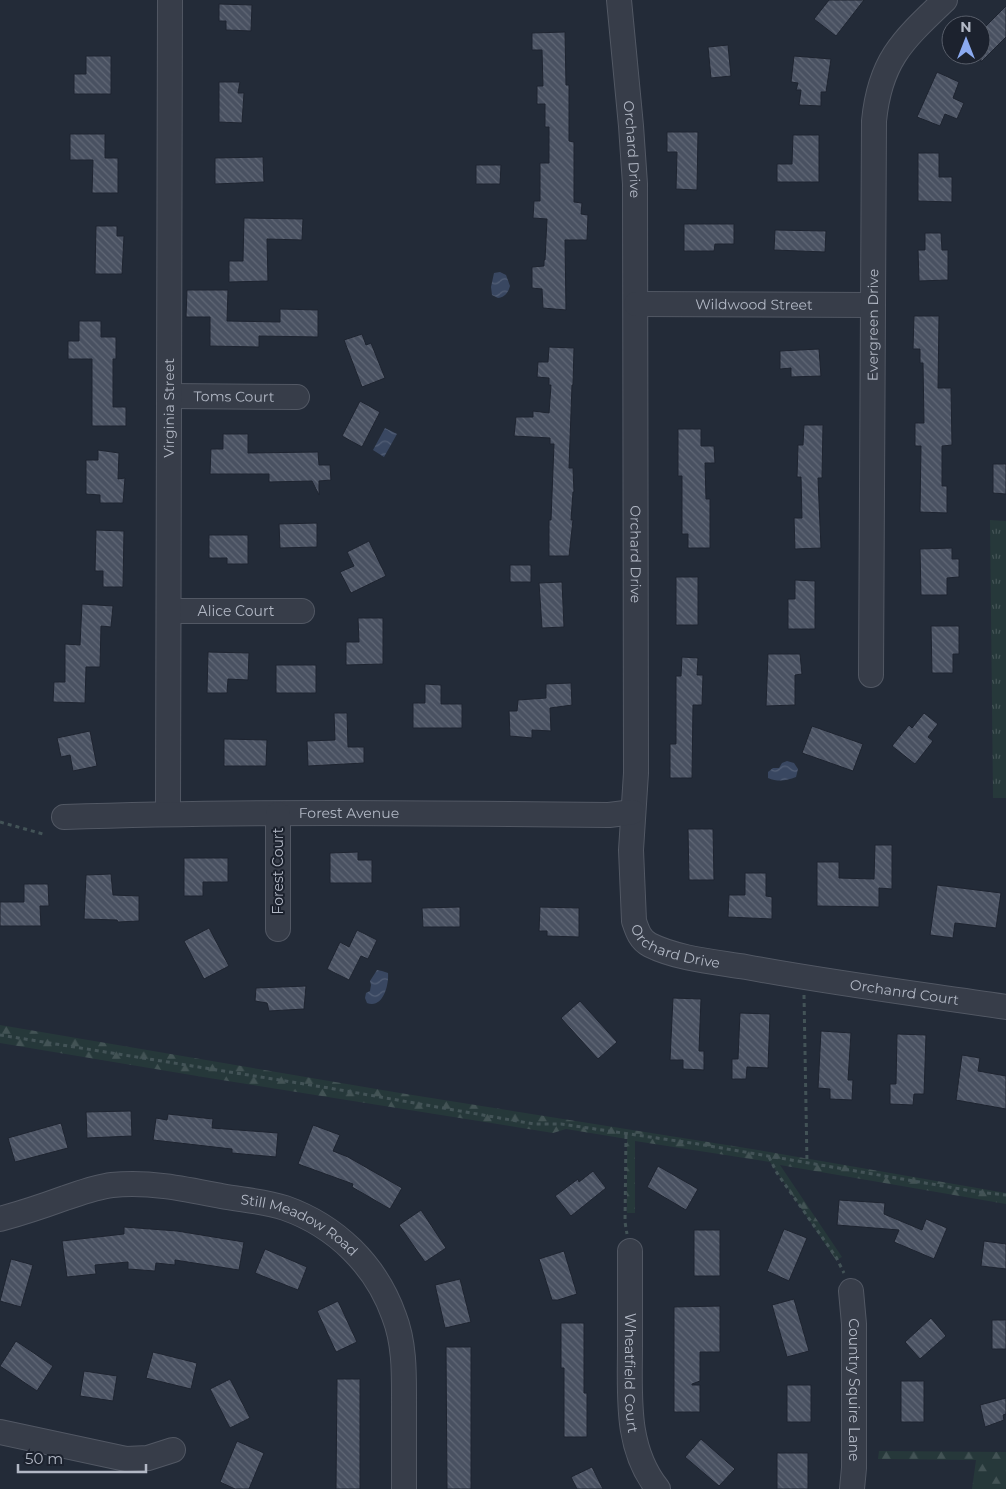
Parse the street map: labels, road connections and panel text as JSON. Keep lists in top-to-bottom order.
{
  "streets": {
    "street": [
      "Orchard Drive",
      "Wildwood Street",
      "Evergreen Drive",
      "Toms Court",
      "Virginia Street",
      "Alice Court",
      "Forest Avenue",
      "Forest Court",
      "Orchanrd Court",
      "Still Meadow Road",
      "Wheatfield Court",
      "Country Squire Lane"
    ]
  },
  "crossings": [
    ["Orchard Drive", "Wildwood Street"],
    ["Orchard Drive", "Forest Avenue"],
    ["Orchard Drive", "Orchanrd Court"],
    ["Wildwood Street", "Evergreen Drive"],
    ["Toms Court", "Virginia Street"],
    ["Virginia Street", "Alice Court"],
    ["Virginia Street", "Forest Avenue"],
    ["Forest Avenue", "Forest Court"]
  ],
  "scale_bar": "50 m",
  "north": "top"
}
